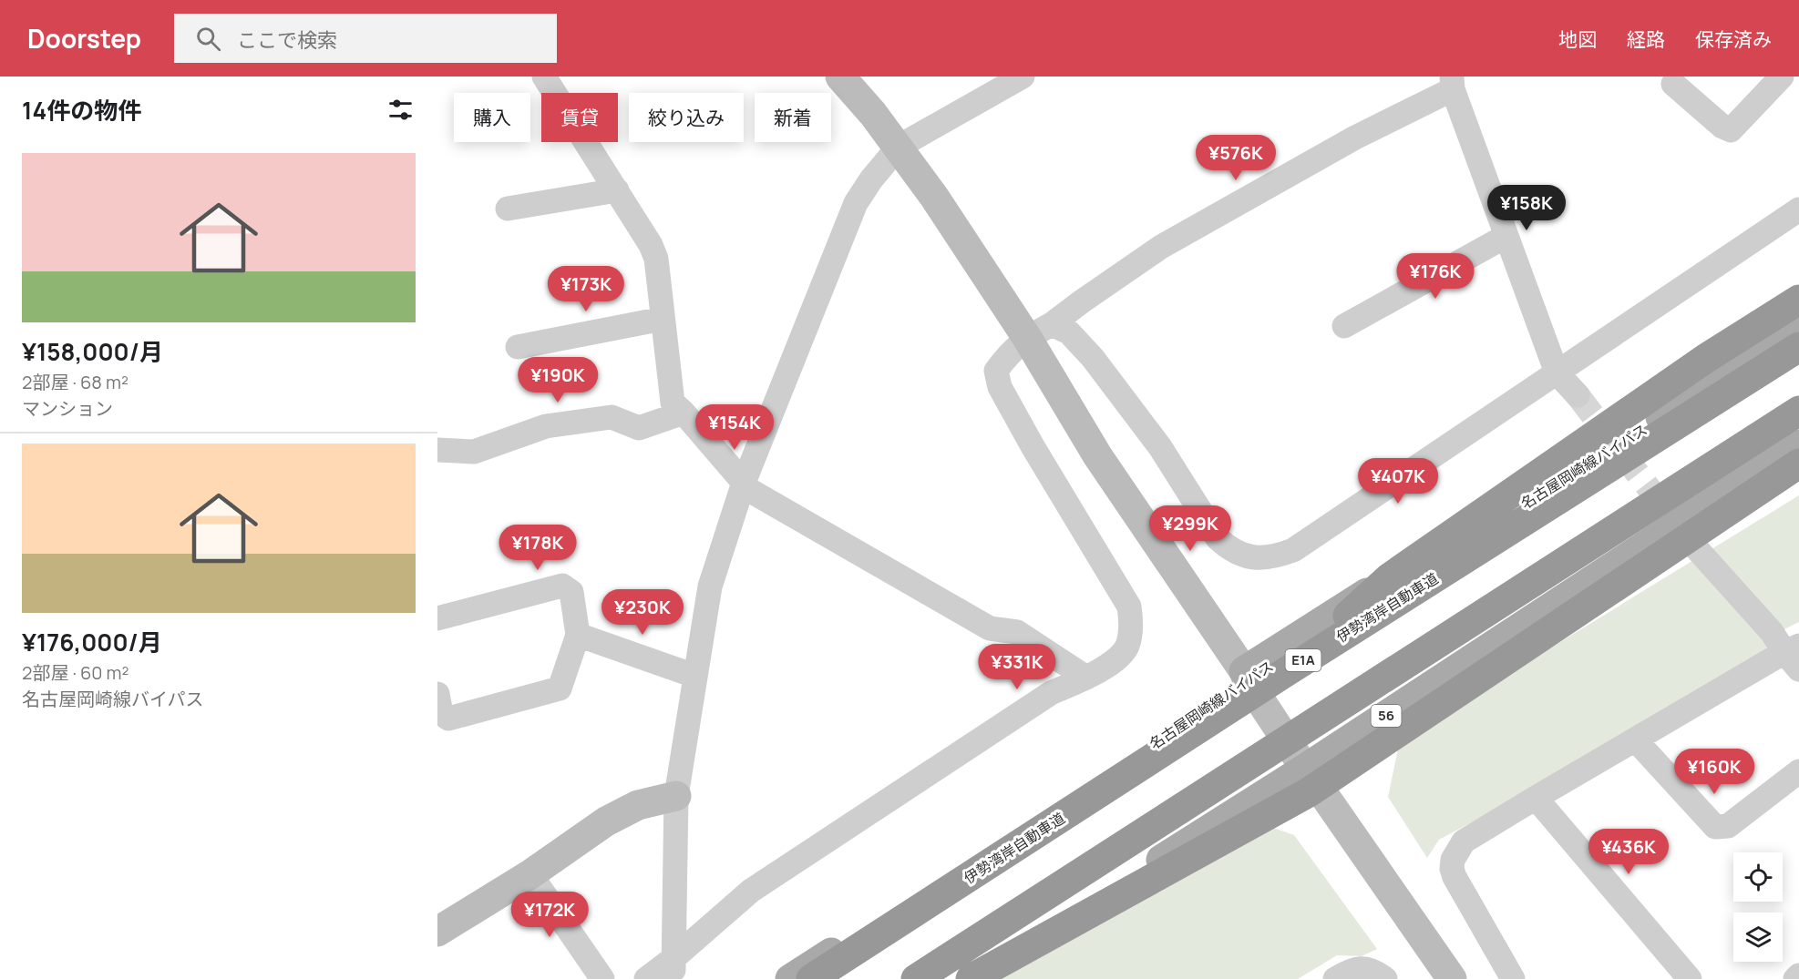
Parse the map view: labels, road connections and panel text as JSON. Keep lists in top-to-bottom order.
{
  "streets": {
    "highway": ["伊勢湾岸自動車道", "E1A"],
    "main road": ["名古屋岡崎線バイパス", "56"]
  },
  "page": {
    "header": "Doorstep",
    "search": "ここで検索",
    "nav": ["地図", "経路", "保存済み"],
    "heading": "14件の物件",
    "chip": [
      "購入",
      "賃貸",
      "絞り込み",
      "新着"
    ],
    "price": [
      "¥576K",
      "¥158K",
      "¥176K",
      "¥173K",
      "¥190K",
      "¥154K",
      "¥407K",
      "¥299K",
      "¥178K",
      "¥230K",
      "¥331K",
      "¥160K",
      "¥436K",
      "¥172K"
    ],
    "list": [
      {
        "name": "¥158,000/月",
        "note": "2部屋 · 68 m² · マンション"
      },
      {
        "name": "¥176,000/月",
        "note": "2部屋 · 60 m² · 名古屋岡崎線バイパス"
      }
    ]
  }
}
